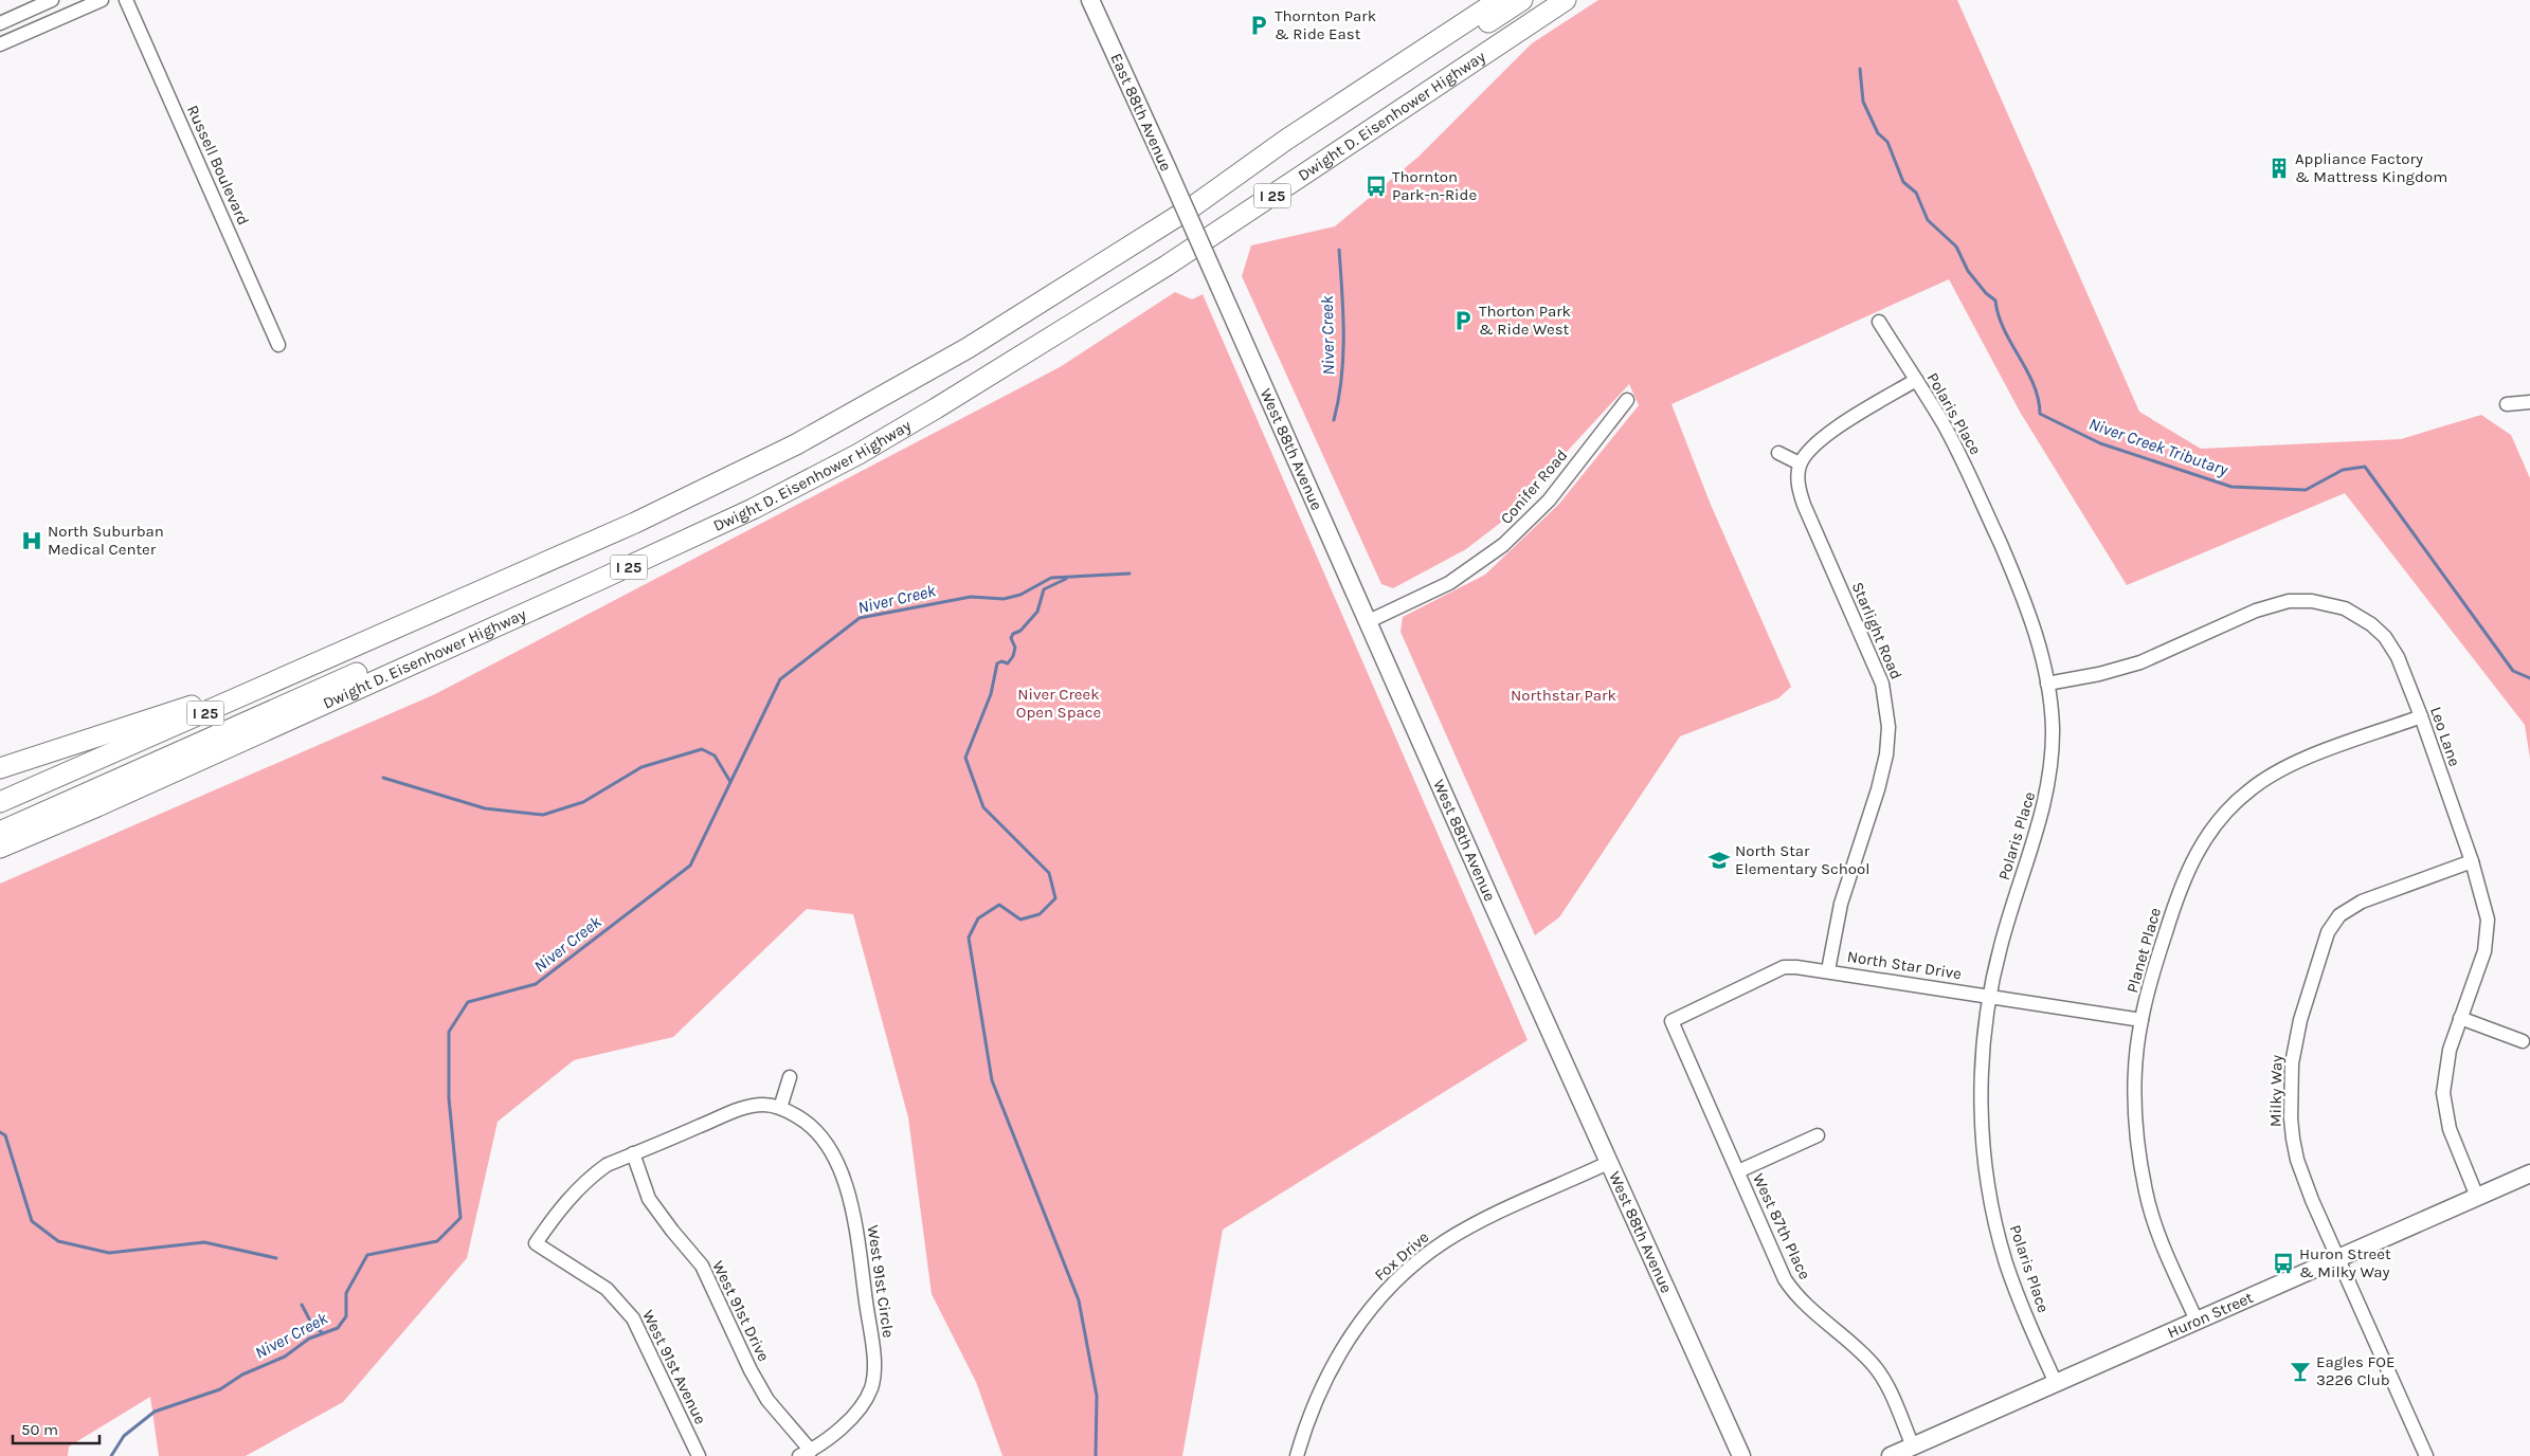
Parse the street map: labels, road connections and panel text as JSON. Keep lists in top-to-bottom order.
{
  "streets": {
    "highway": ["Dwight D. Eisenhower Highway", "I 25"],
    "main road": ["East 88th Avenue", "West 88th Avenue", "Huron Street"],
    "street": [
      "Russell Boulevard",
      "Polaris Place",
      "Conifer Road",
      "Starlight Road",
      "Leo Lane",
      "Planet Place",
      "North Star Drive",
      "Milky Way",
      "West 87th Place",
      "Fox Drive",
      "West 91st Circle",
      "West 91st Drive",
      "West 91st Avenue"
    ]
  },
  "crossings": [
    ["East 88th Avenue", "I 25"],
    ["East 88th Avenue", "West 88th Avenue"],
    ["I 25", "West 88th Avenue"],
    ["Polaris Place", "Leo Lane"],
    ["Polaris Place", "North Star Drive"],
    ["Polaris Place", "Huron Street"],
    ["West 88th Avenue", "Conifer Road"],
    ["West 88th Avenue", "Fox Drive"],
    ["Starlight Road", "North Star Drive"],
    ["Leo Lane", "Planet Place"],
    ["Leo Lane", "Milky Way"],
    ["Leo Lane", "Huron Street"],
    ["Planet Place", "North Star Drive"],
    ["Planet Place", "Huron Street"],
    ["North Star Drive", "West 87th Place"],
    ["Milky Way", "Huron Street"],
    ["West 87th Place", "Huron Street"],
    ["West 91st Circle", "West 91st Drive"],
    ["West 91st Circle", "West 91st Avenue"]
  ],
  "water": ["Niver Creek", "Niver Creek Tributary"],
  "parks": ["Niver Creek Open Space", "Northstar Park"],
  "places": {
    "parking": ["Thornton Park & Ride East", "Thorton Park & Ride West"],
    "building": ["Appliance Factory & Mattress Kingdom"],
    "bus stop": ["Thornton Park-n-Ride", "Huron Street & Milky Way"],
    "hospital": ["North Suburban Medical Center"],
    "school or university": ["North Star Elementary School"],
    "bar": ["Eagles FOE 3226 Club"]
  },
  "scale_bar": "50 m"
}
